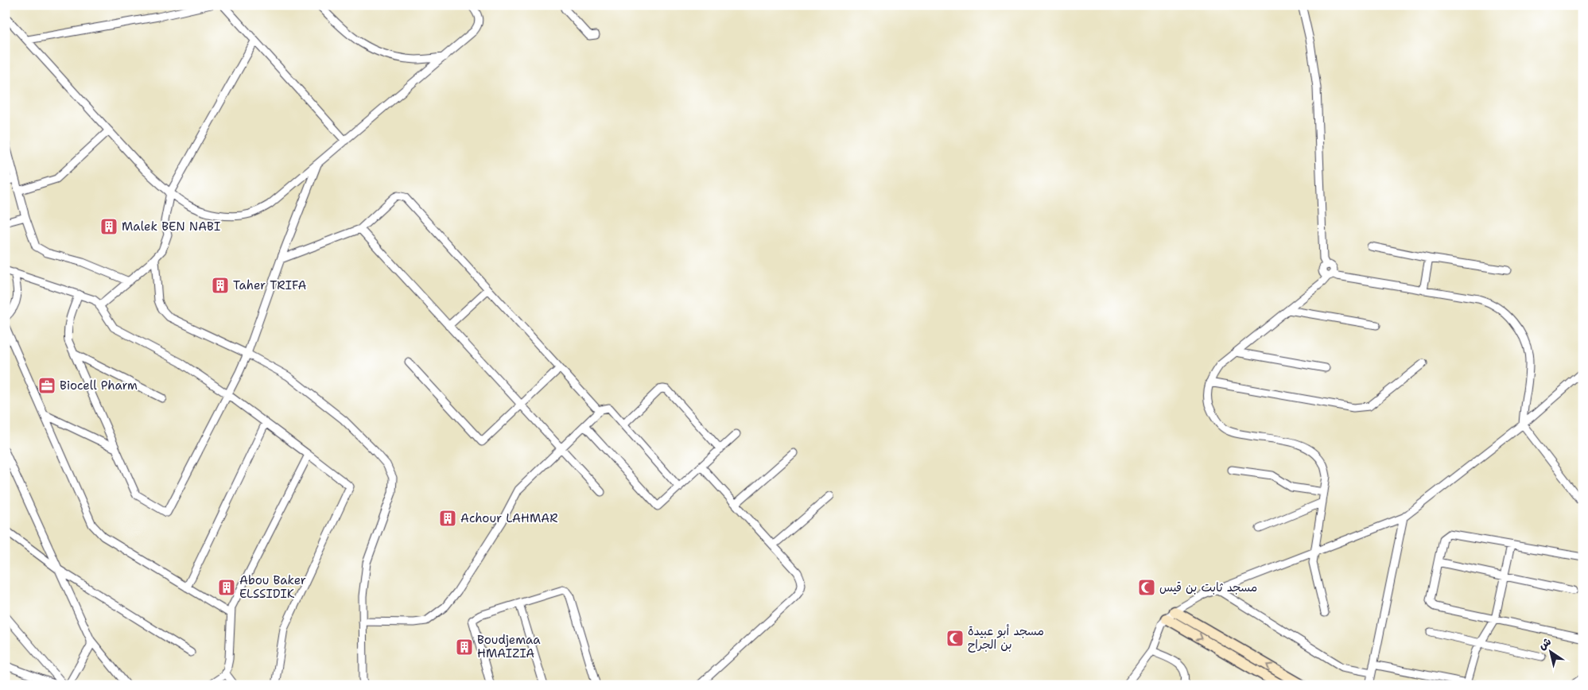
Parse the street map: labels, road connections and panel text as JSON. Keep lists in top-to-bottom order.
{
  "places": {
    "building": [
      "Malek BEN NABI",
      "Taher TRIFA",
      "Achour LAHMAR",
      "Abou Baker ELSSIDIK",
      "Boudjemaa HMAIZIA"
    ],
    "office": ["Biocell Pharm"],
    "mosque": ["مسجد ثابت بن قيس", "مسجد أبو عبيدة بن الجراح"]
  },
  "north": "top left"
}
